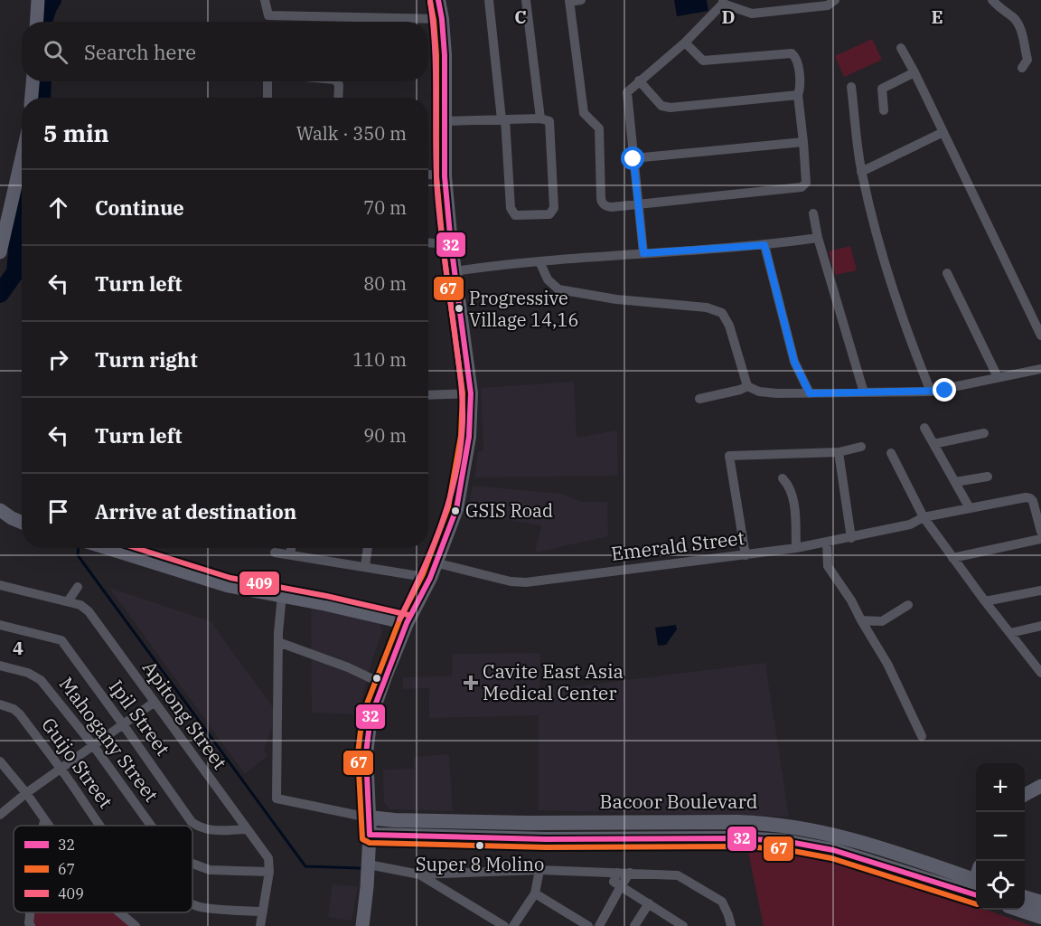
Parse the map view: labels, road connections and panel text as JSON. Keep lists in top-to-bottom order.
{
  "streets": {
    "main road": ["Bacoor Boulevard"],
    "street": [
      "Emerald Street",
      "Apitong Street",
      "Ipil Street",
      "Mahogany Street",
      "Guijo Street"
    ]
  },
  "crossings": [
    ["Apitong Street", "Ipil Street"],
    ["Apitong Street", "Mahogany Street"],
    ["Apitong Street", "Guijo Street"]
  ],
  "places": {
    "other": ["Progressive Village 14,16", "GSIS Road", "Super 8 Molino"],
    "health": ["Cavite East Asia Medical Center"]
  },
  "lines": ["transit line 32", "transit line 409", "transit line 67"],
  "legend": ["32", "67", "409"],
  "page": {
    "search": "Search here",
    "heading": ["5 min", "Walk · 350 m"],
    "list": [
      ["Continue", "70 m"],
      ["Turn left", "80 m"],
      ["Turn right", "110 m"],
      ["Turn left", "90 m"],
      "Arrive at destination"
    ],
    "map_buttons": ["+", "−"]
  },
  "grid": {
    "columns": ["C", "D", "E"],
    "rows": ["4"]
  }
}
